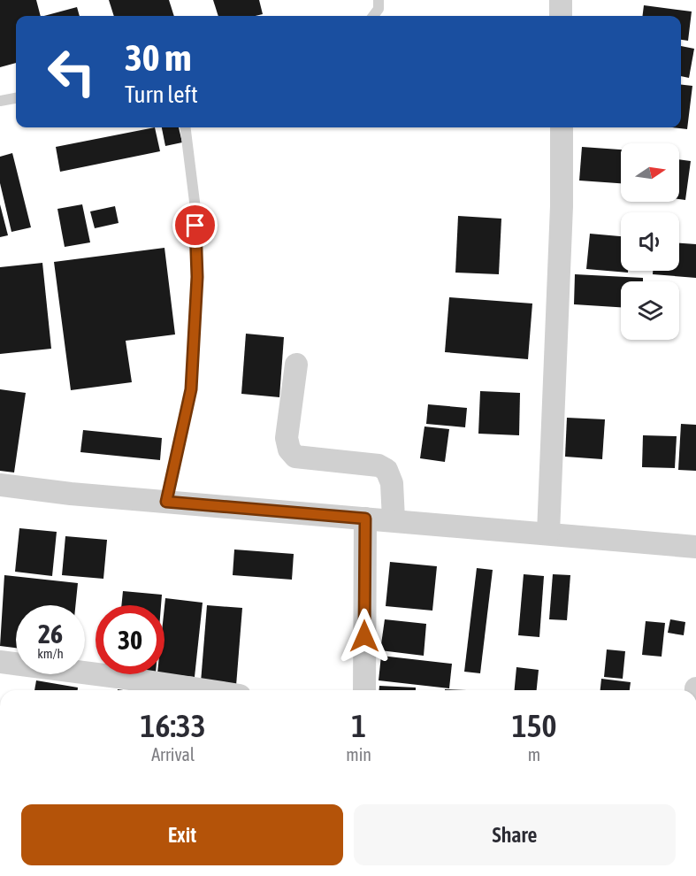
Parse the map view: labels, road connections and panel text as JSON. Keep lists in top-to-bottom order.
{
  "north": "right",
  "page": {
    "turn": ["30 m", "Turn left"],
    "speed": "26 km/h",
    "limit": "30",
    "eta": [
      "16:33",
      "Arrival",
      "1",
      "min",
      "150",
      "m"
    ],
    "buttons": ["Exit", "Share"]
  }
}
